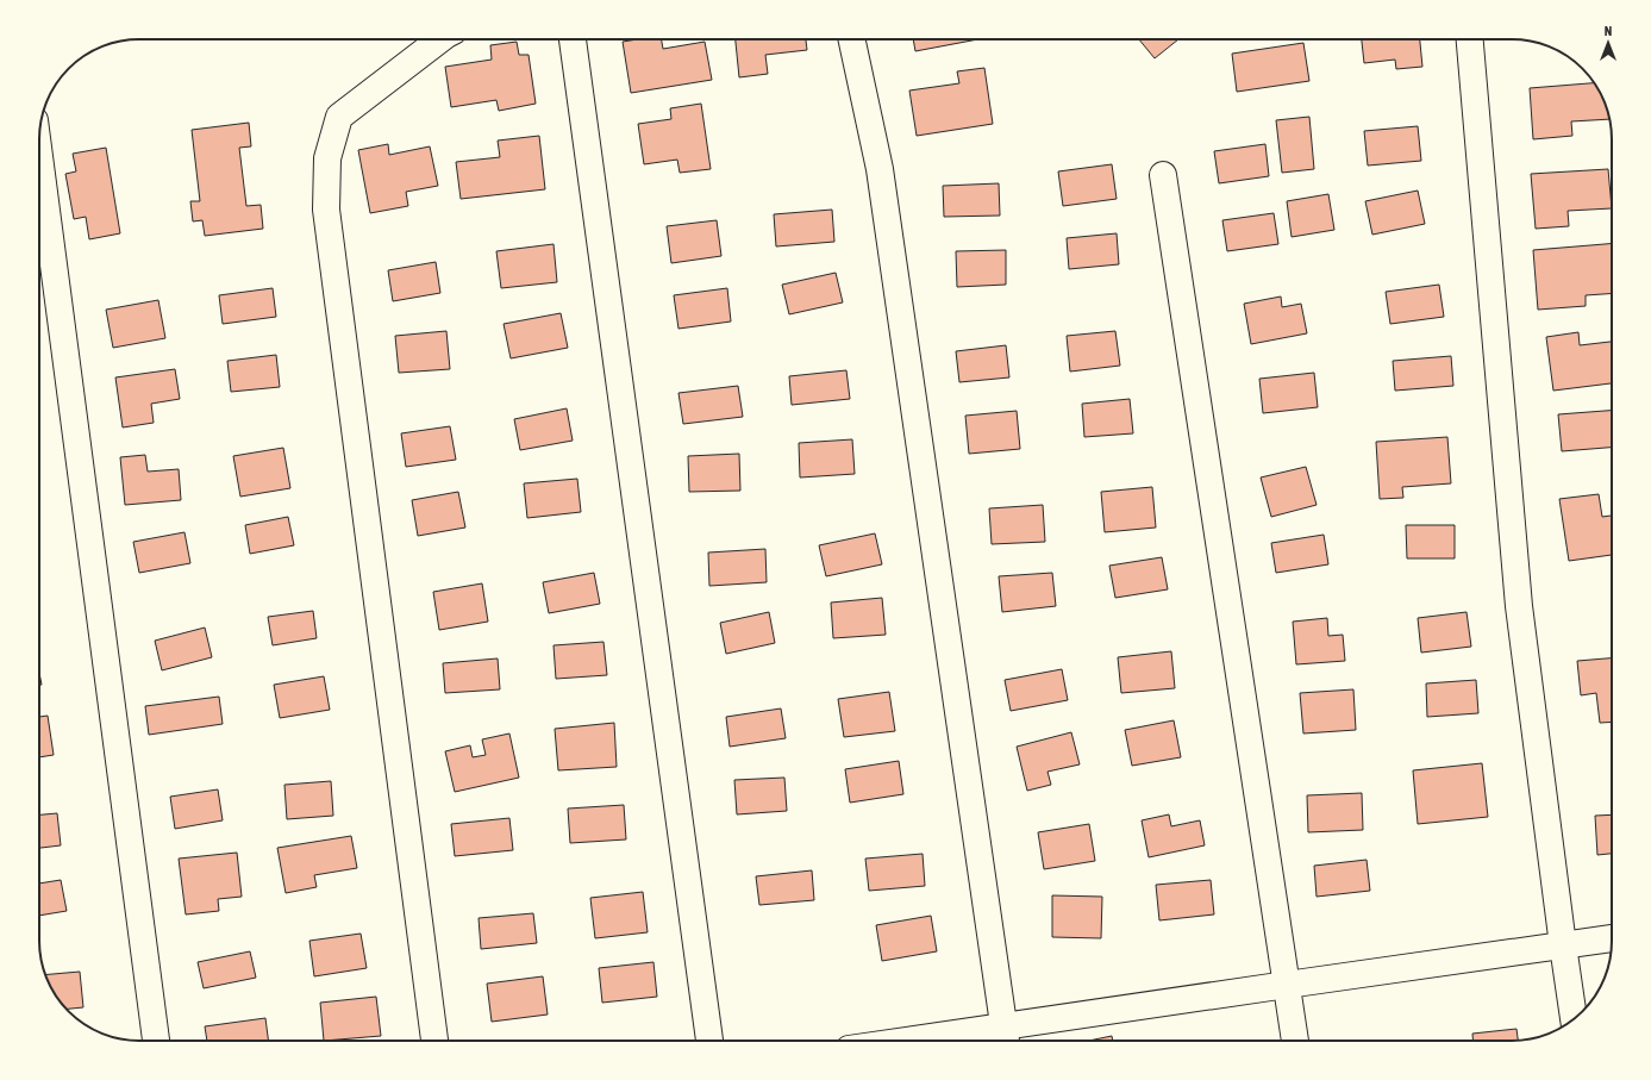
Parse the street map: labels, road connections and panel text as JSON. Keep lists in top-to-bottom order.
{
  "north": "top"
}
